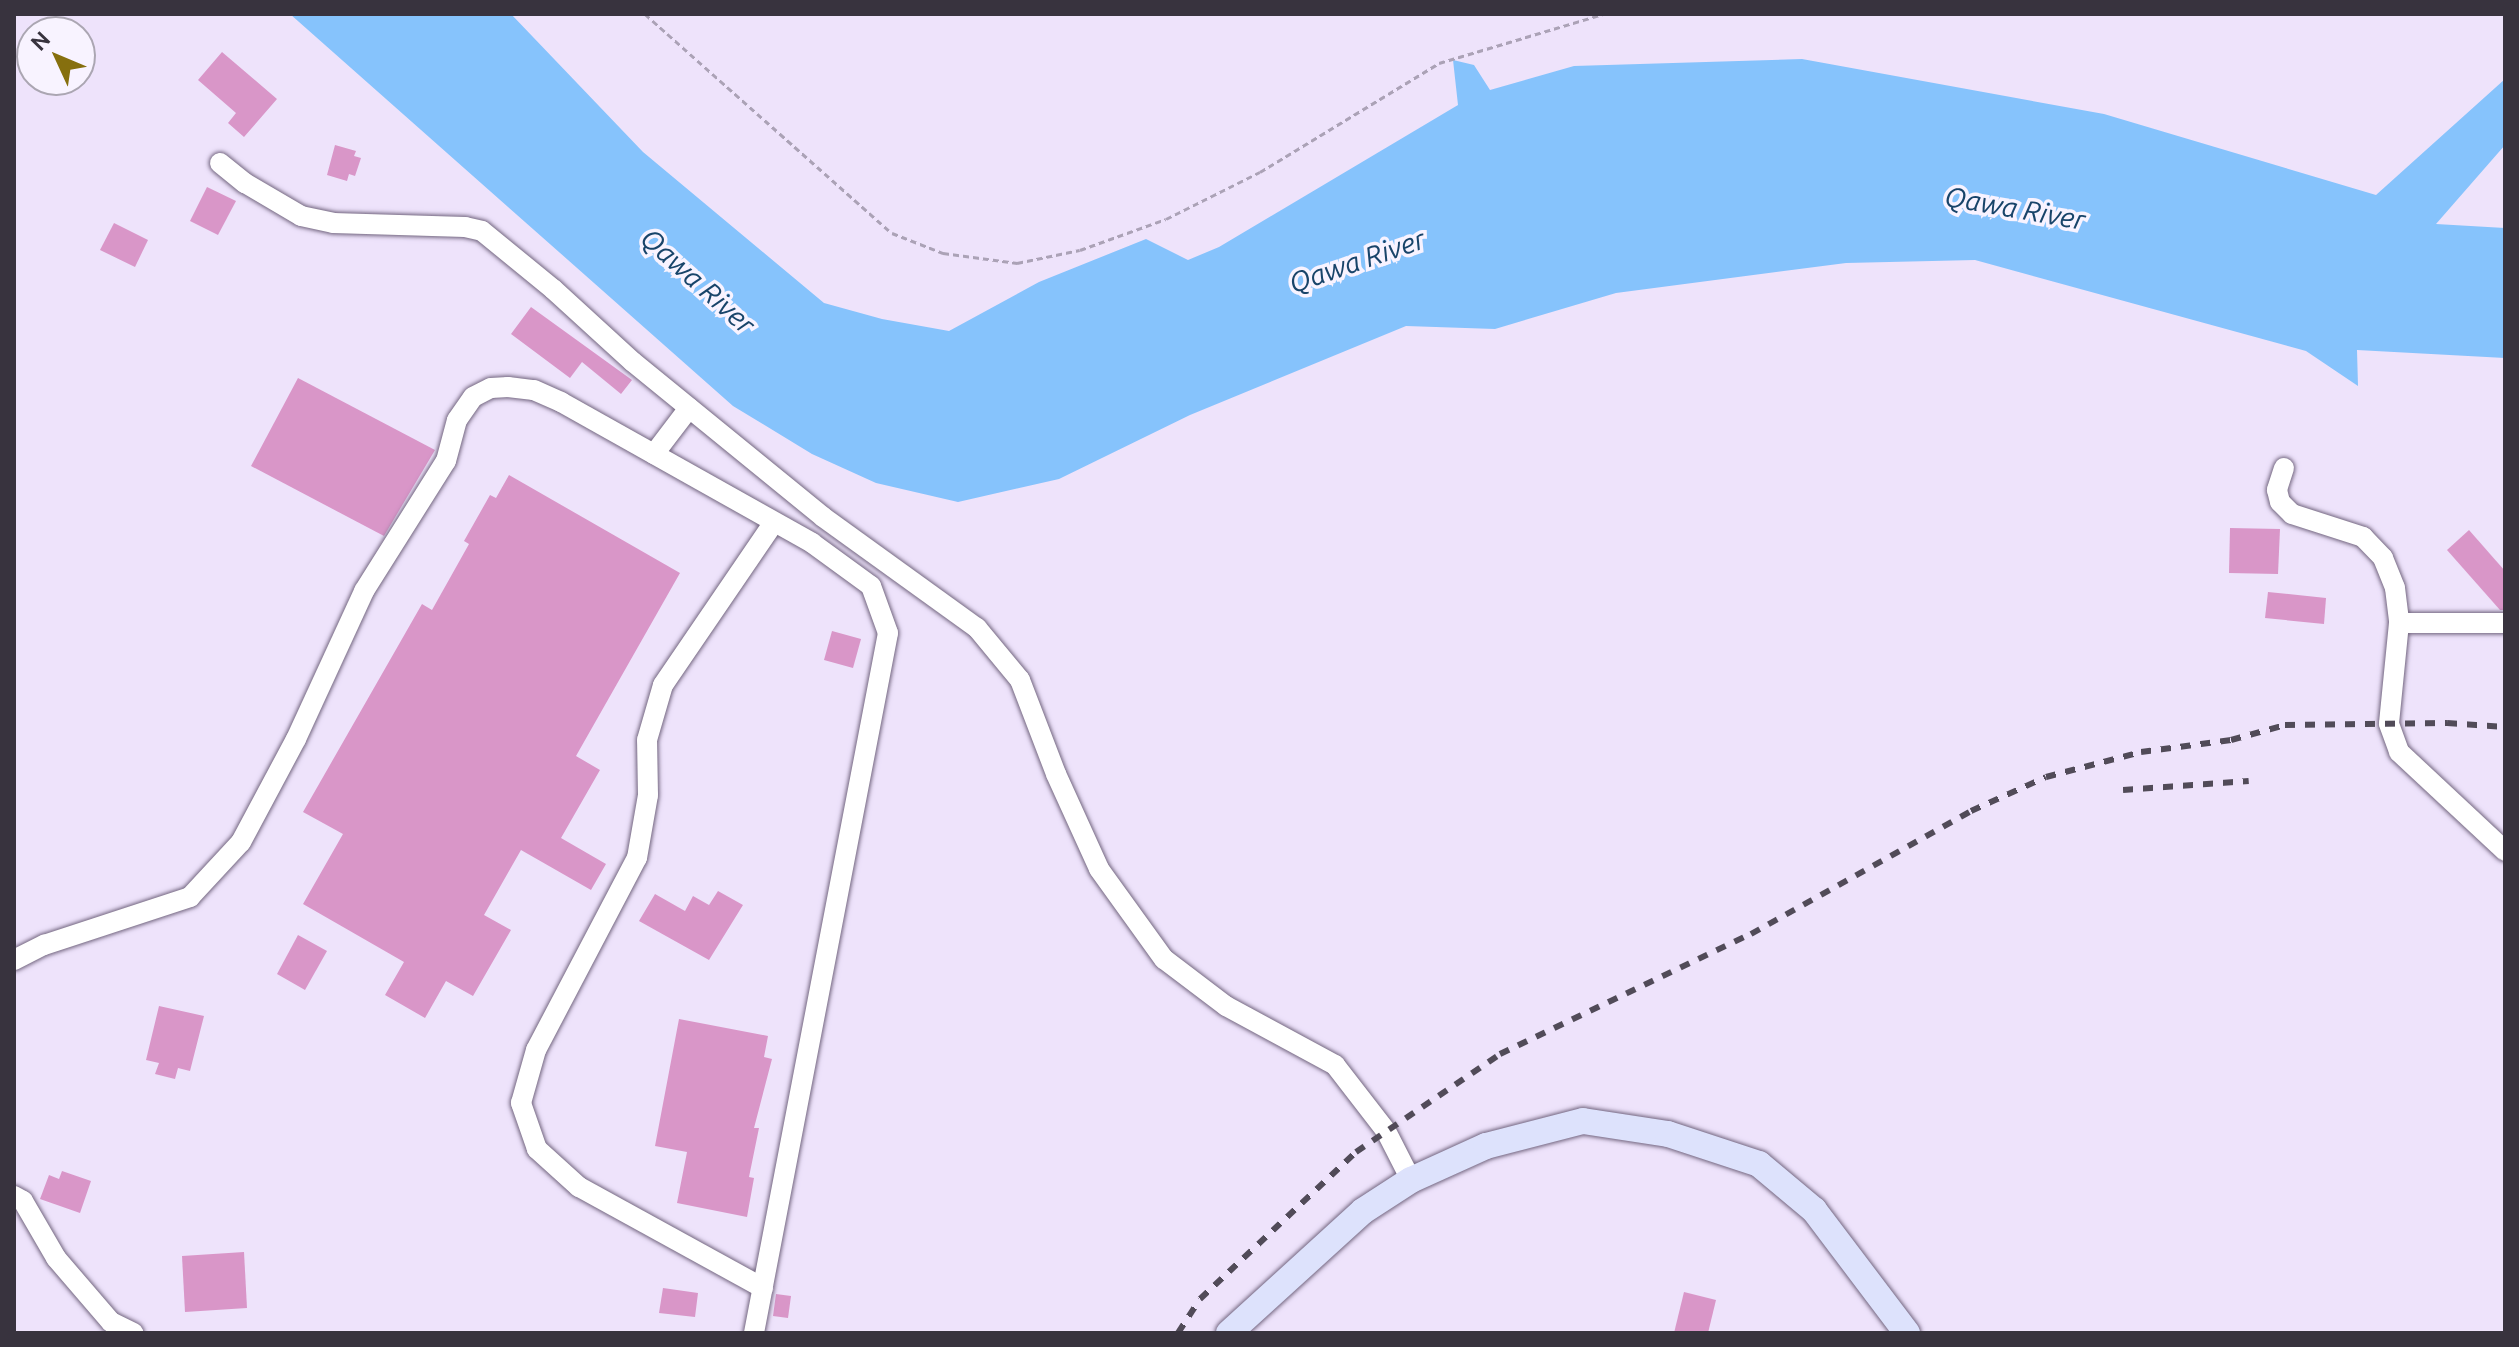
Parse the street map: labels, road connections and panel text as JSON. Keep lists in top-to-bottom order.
{
  "water": ["Qawa River"],
  "north": "top left"
}
